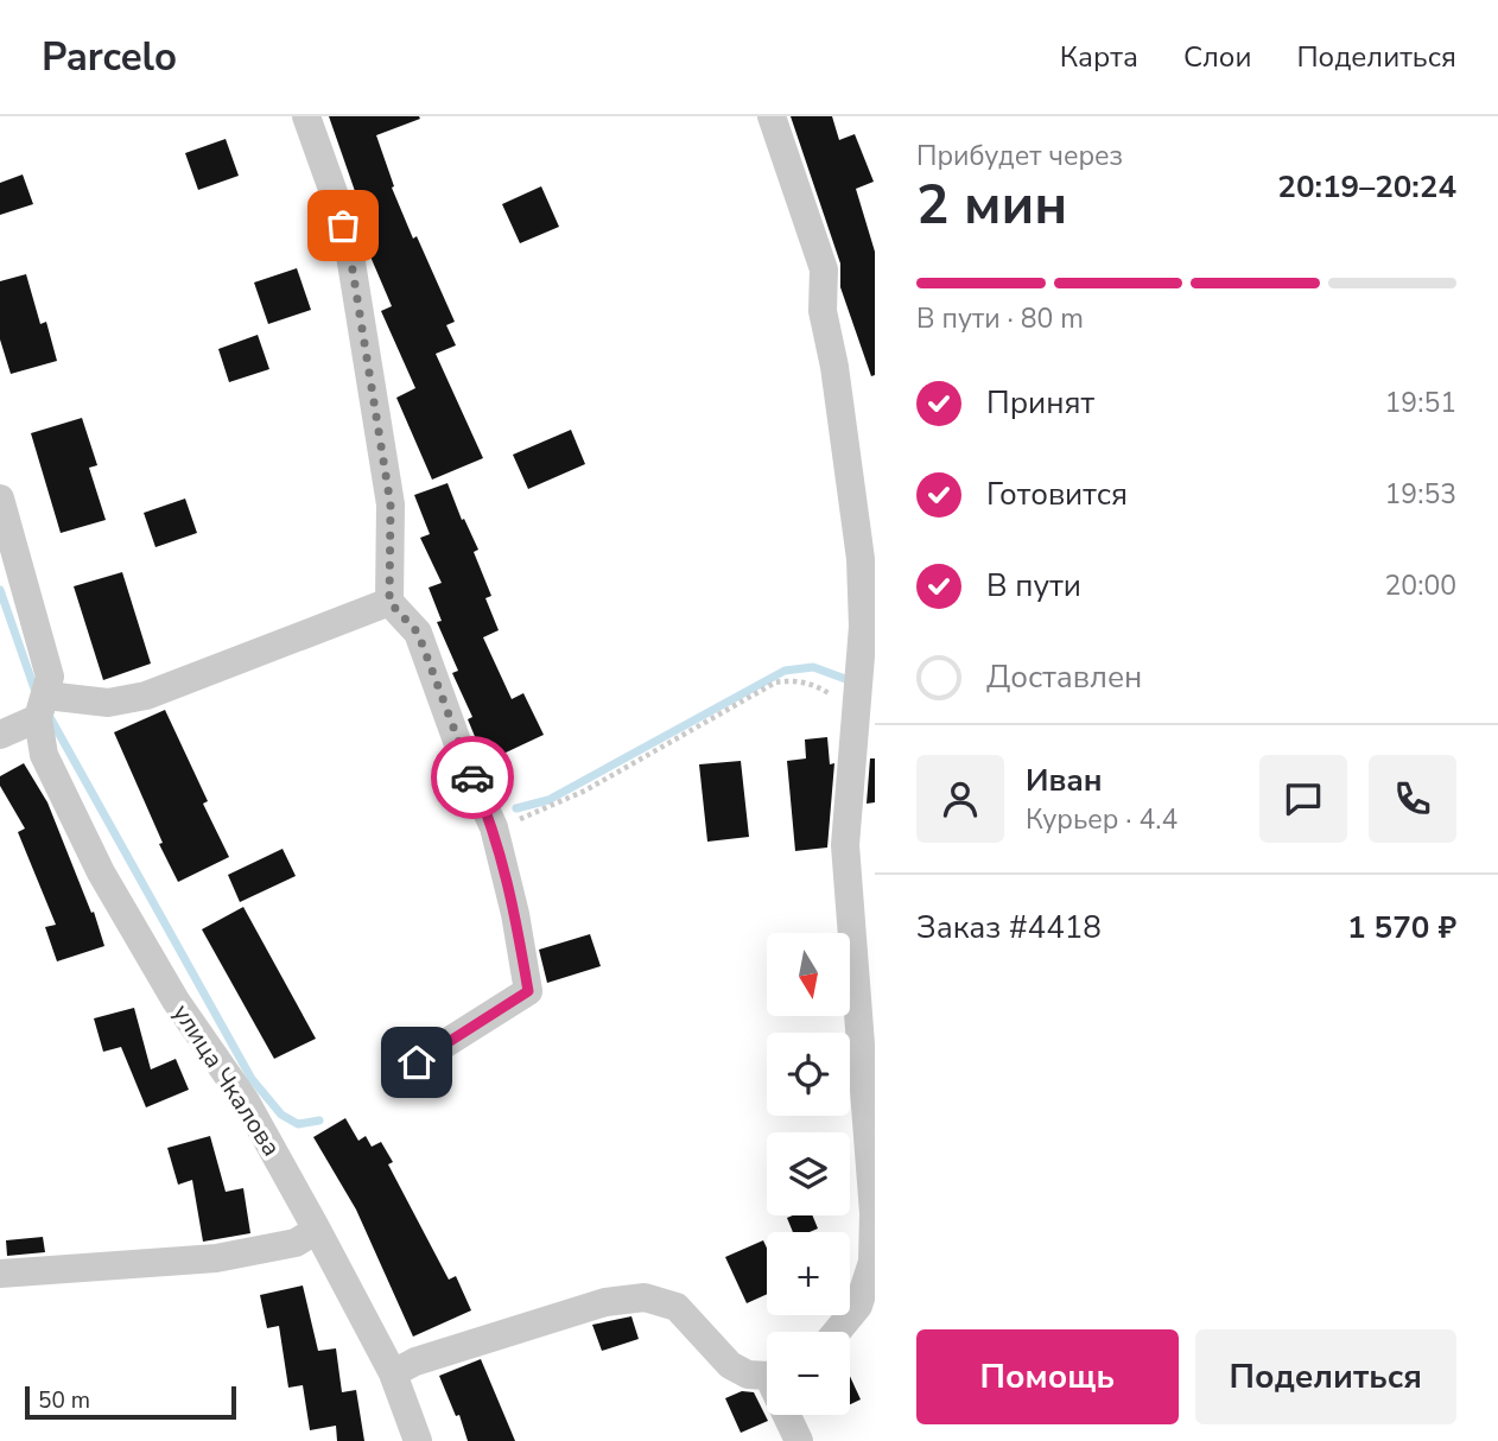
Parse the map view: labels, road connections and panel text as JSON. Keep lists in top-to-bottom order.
{
  "streets": {
    "street": ["улица Чкалова"]
  },
  "scale_bar": "50 m",
  "north": "bottom",
  "page": {
    "header": "Parcelo",
    "nav": ["Карта", "Слои", "Поделиться"],
    "heading": ["2 мин", "Прибудет через", "20:19–20:24"],
    "panel": [
      "Иван",
      "Курьер · 4.4",
      "Заказ #4418",
      "1 570 ₽"
    ],
    "bar": "В пути · 80 m",
    "list": [
      ["Принят", "19:51"],
      ["Готовится", "19:53"],
      ["В пути", "20:00"],
      "Доставлен"
    ],
    "map_buttons": ["+", "−"],
    "buttons": ["Помощь", "Поделиться"],
    "scale": "50 m"
  }
}
